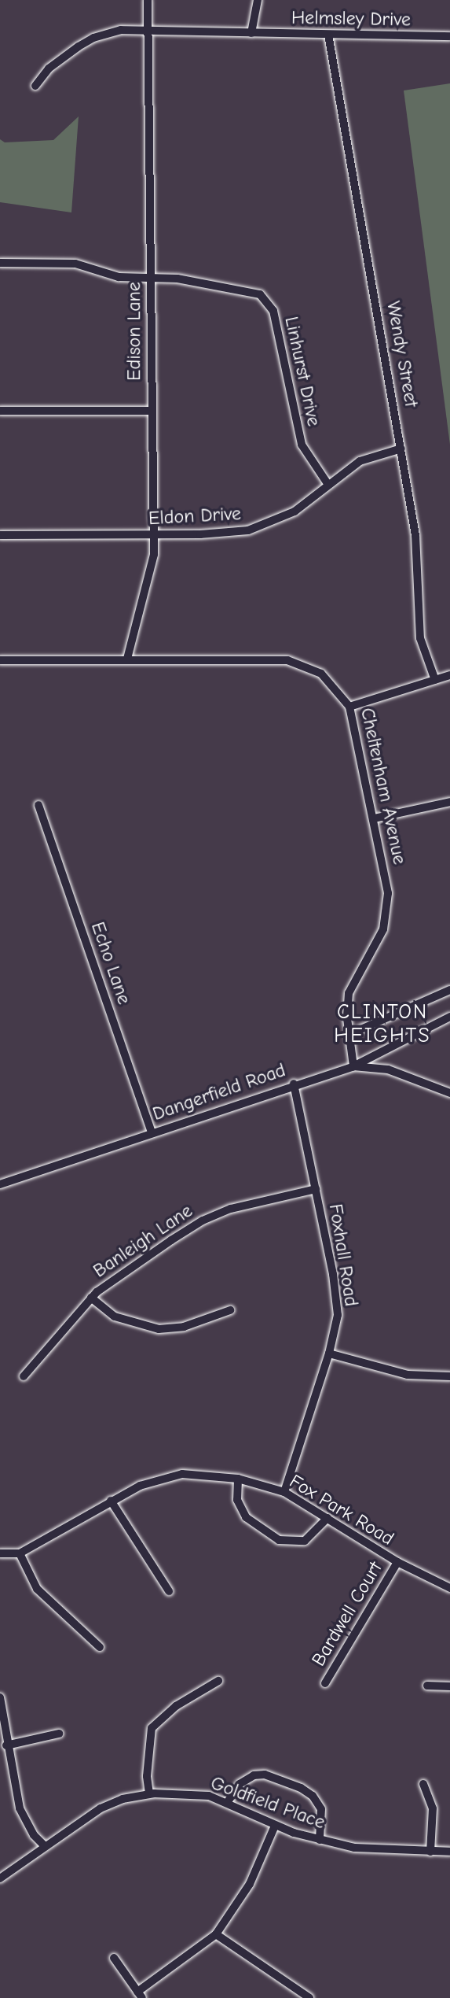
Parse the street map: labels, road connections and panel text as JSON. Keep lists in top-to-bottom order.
{
  "streets": {
    "street": [
      "Helmsley Drive",
      "Edison Lane",
      "Wendy Street",
      "Linhurst Drive",
      "Eldon Drive",
      "Cheltenham Avenue",
      "Echo Lane",
      "Dangerfield Road",
      "Banleigh Lane",
      "Foxhall Road",
      "Fox Park Road",
      "Bardwell Court",
      "Goldfield Place"
    ]
  },
  "crossings": [
    ["Helmsley Drive", "Edison Lane"],
    ["Helmsley Drive", "Wendy Street"],
    ["Edison Lane", "Linhurst Drive"],
    ["Edison Lane", "Eldon Drive"],
    ["Edison Lane", "Cheltenham Avenue"],
    ["Wendy Street", "Eldon Drive"],
    ["Linhurst Drive", "Eldon Drive"],
    ["Cheltenham Avenue", "Dangerfield Road"],
    ["Echo Lane", "Dangerfield Road"],
    ["Dangerfield Road", "Foxhall Road"],
    ["Banleigh Lane", "Foxhall Road"],
    ["Foxhall Road", "Fox Park Road"],
    ["Fox Park Road", "Bardwell Court"]
  ],
  "districts": ["CLINTON HEIGHTS"]
}
